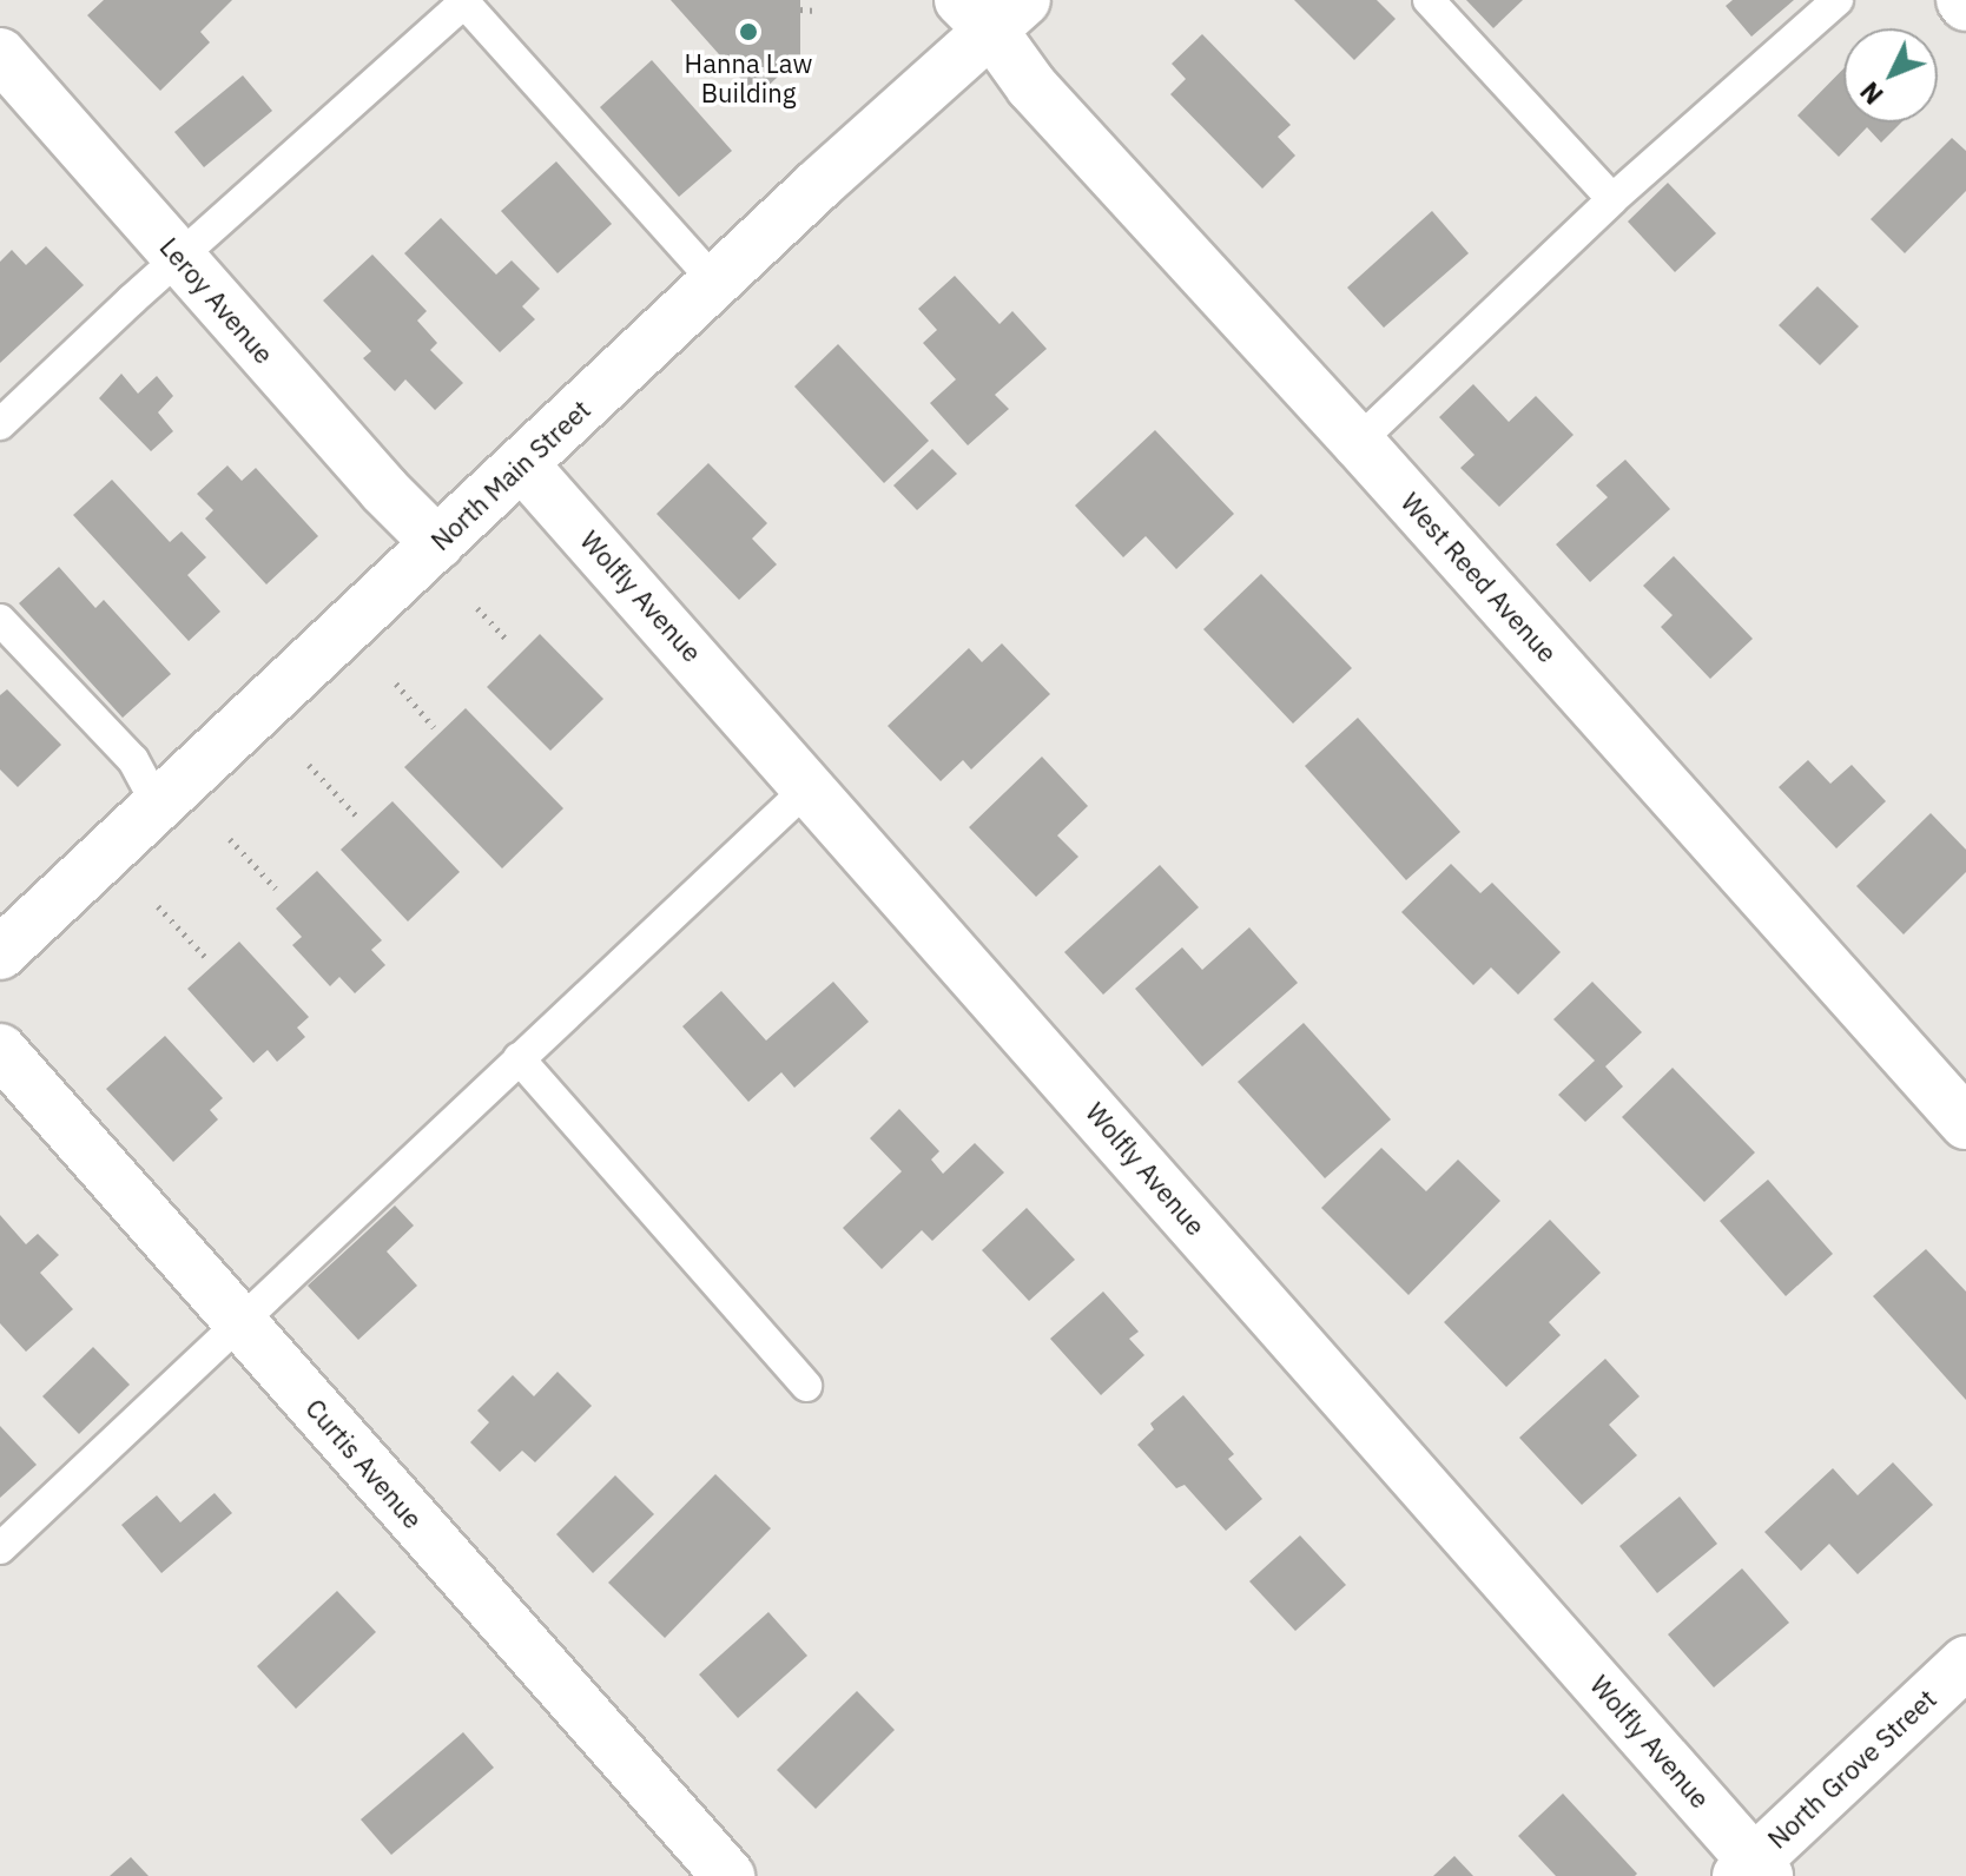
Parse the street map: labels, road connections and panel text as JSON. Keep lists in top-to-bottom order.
{
  "streets": {
    "street": [
      "Leroy Avenue",
      "North Main Street",
      "West Reed Avenue",
      "Wolfly Avenue",
      "Curtis Avenue",
      "North Grove Street"
    ]
  },
  "crossings": [
    ["Leroy Avenue", "North Main Street"],
    ["North Main Street", "West Reed Avenue"],
    ["North Main Street", "Wolfly Avenue"],
    ["Wolfly Avenue", "North Grove Street"]
  ],
  "places": ["Hanna Law Building"],
  "north": "bottom left"
}
